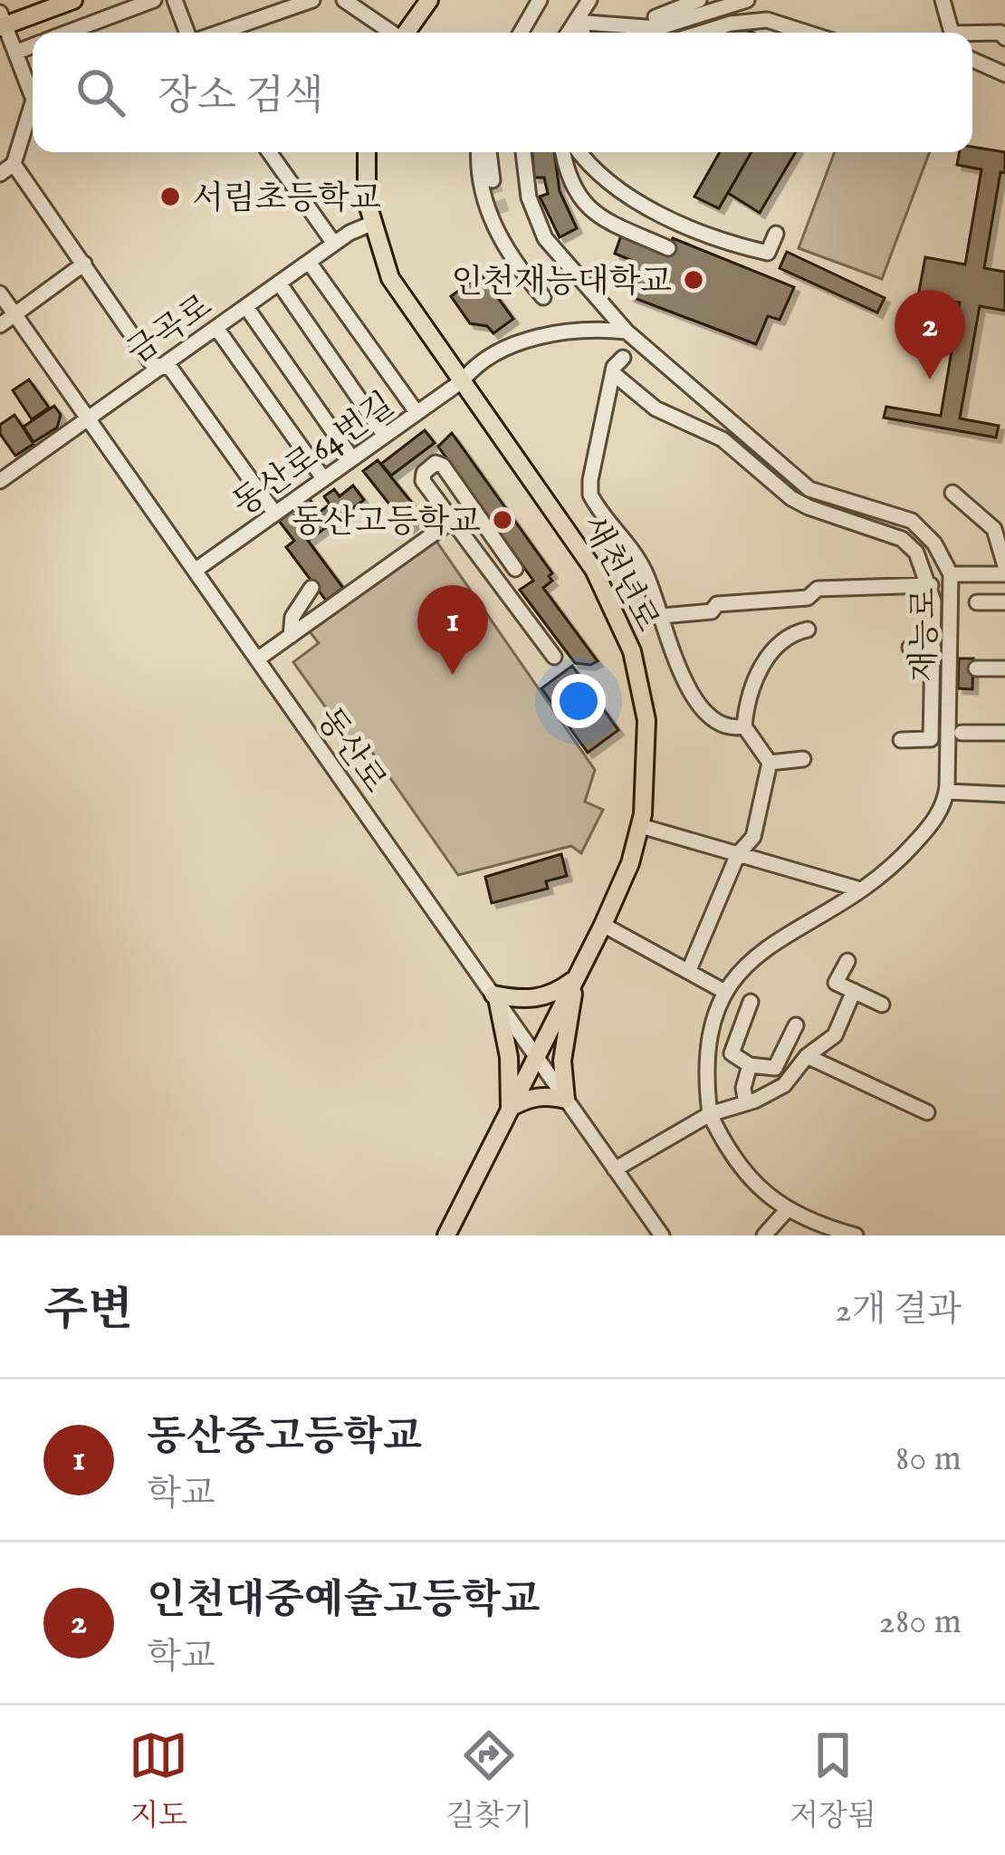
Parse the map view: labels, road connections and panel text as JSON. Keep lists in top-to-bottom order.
{
  "streets": {
    "main road": ["새천년로"],
    "street": [
      "금곡로",
      "동산로64번길",
      "재능로",
      "동산로"
    ]
  },
  "crossings": [
    ["금곡로", "새천년로"],
    ["금곡로", "동산로"],
    ["동산로64번길", "새천년로"],
    ["동산로64번길", "재능로"],
    ["동산로64번길", "동산로"],
    ["새천년로", "동산로"]
  ],
  "places": ["서림초등학교", "인천재능대학교", "동산고등학교"],
  "page": {
    "search": "장소 검색",
    "pins": ["2", "1"],
    "heading": ["주변", "2개 결과"],
    "list": [
      {
        "mark": "1",
        "name": "동산중고등학교",
        "note": "학교",
        "value": "80 m"
      },
      {
        "mark": "2",
        "name": "인천대중예술고등학교",
        "note": "학교",
        "value": "280 m"
      }
    ],
    "nav": ["지도", "길찾기", "저장됨"]
  }
}
